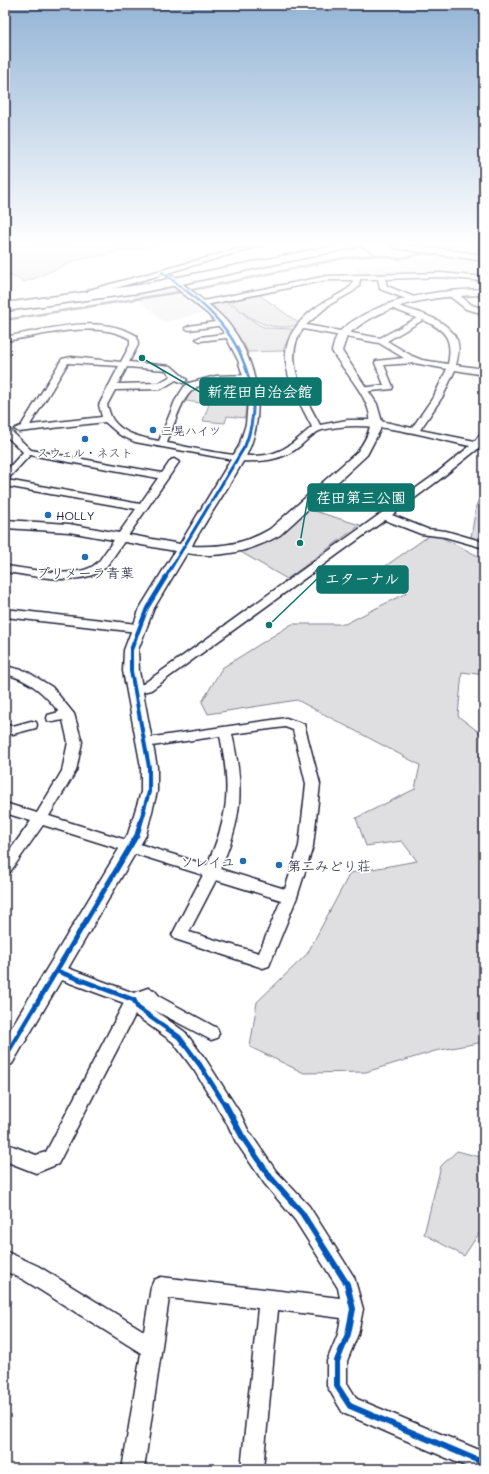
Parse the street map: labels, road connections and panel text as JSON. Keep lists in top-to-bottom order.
{
  "places": [
    "新荏田自治会館",
    "三晃ハイツ",
    "スウェル・ネスト",
    "HOLLY",
    "荏田第三公園",
    "プリメーラ青葉",
    "エターナル",
    "ソレイユ",
    "第二みどり荘"
  ]
}
